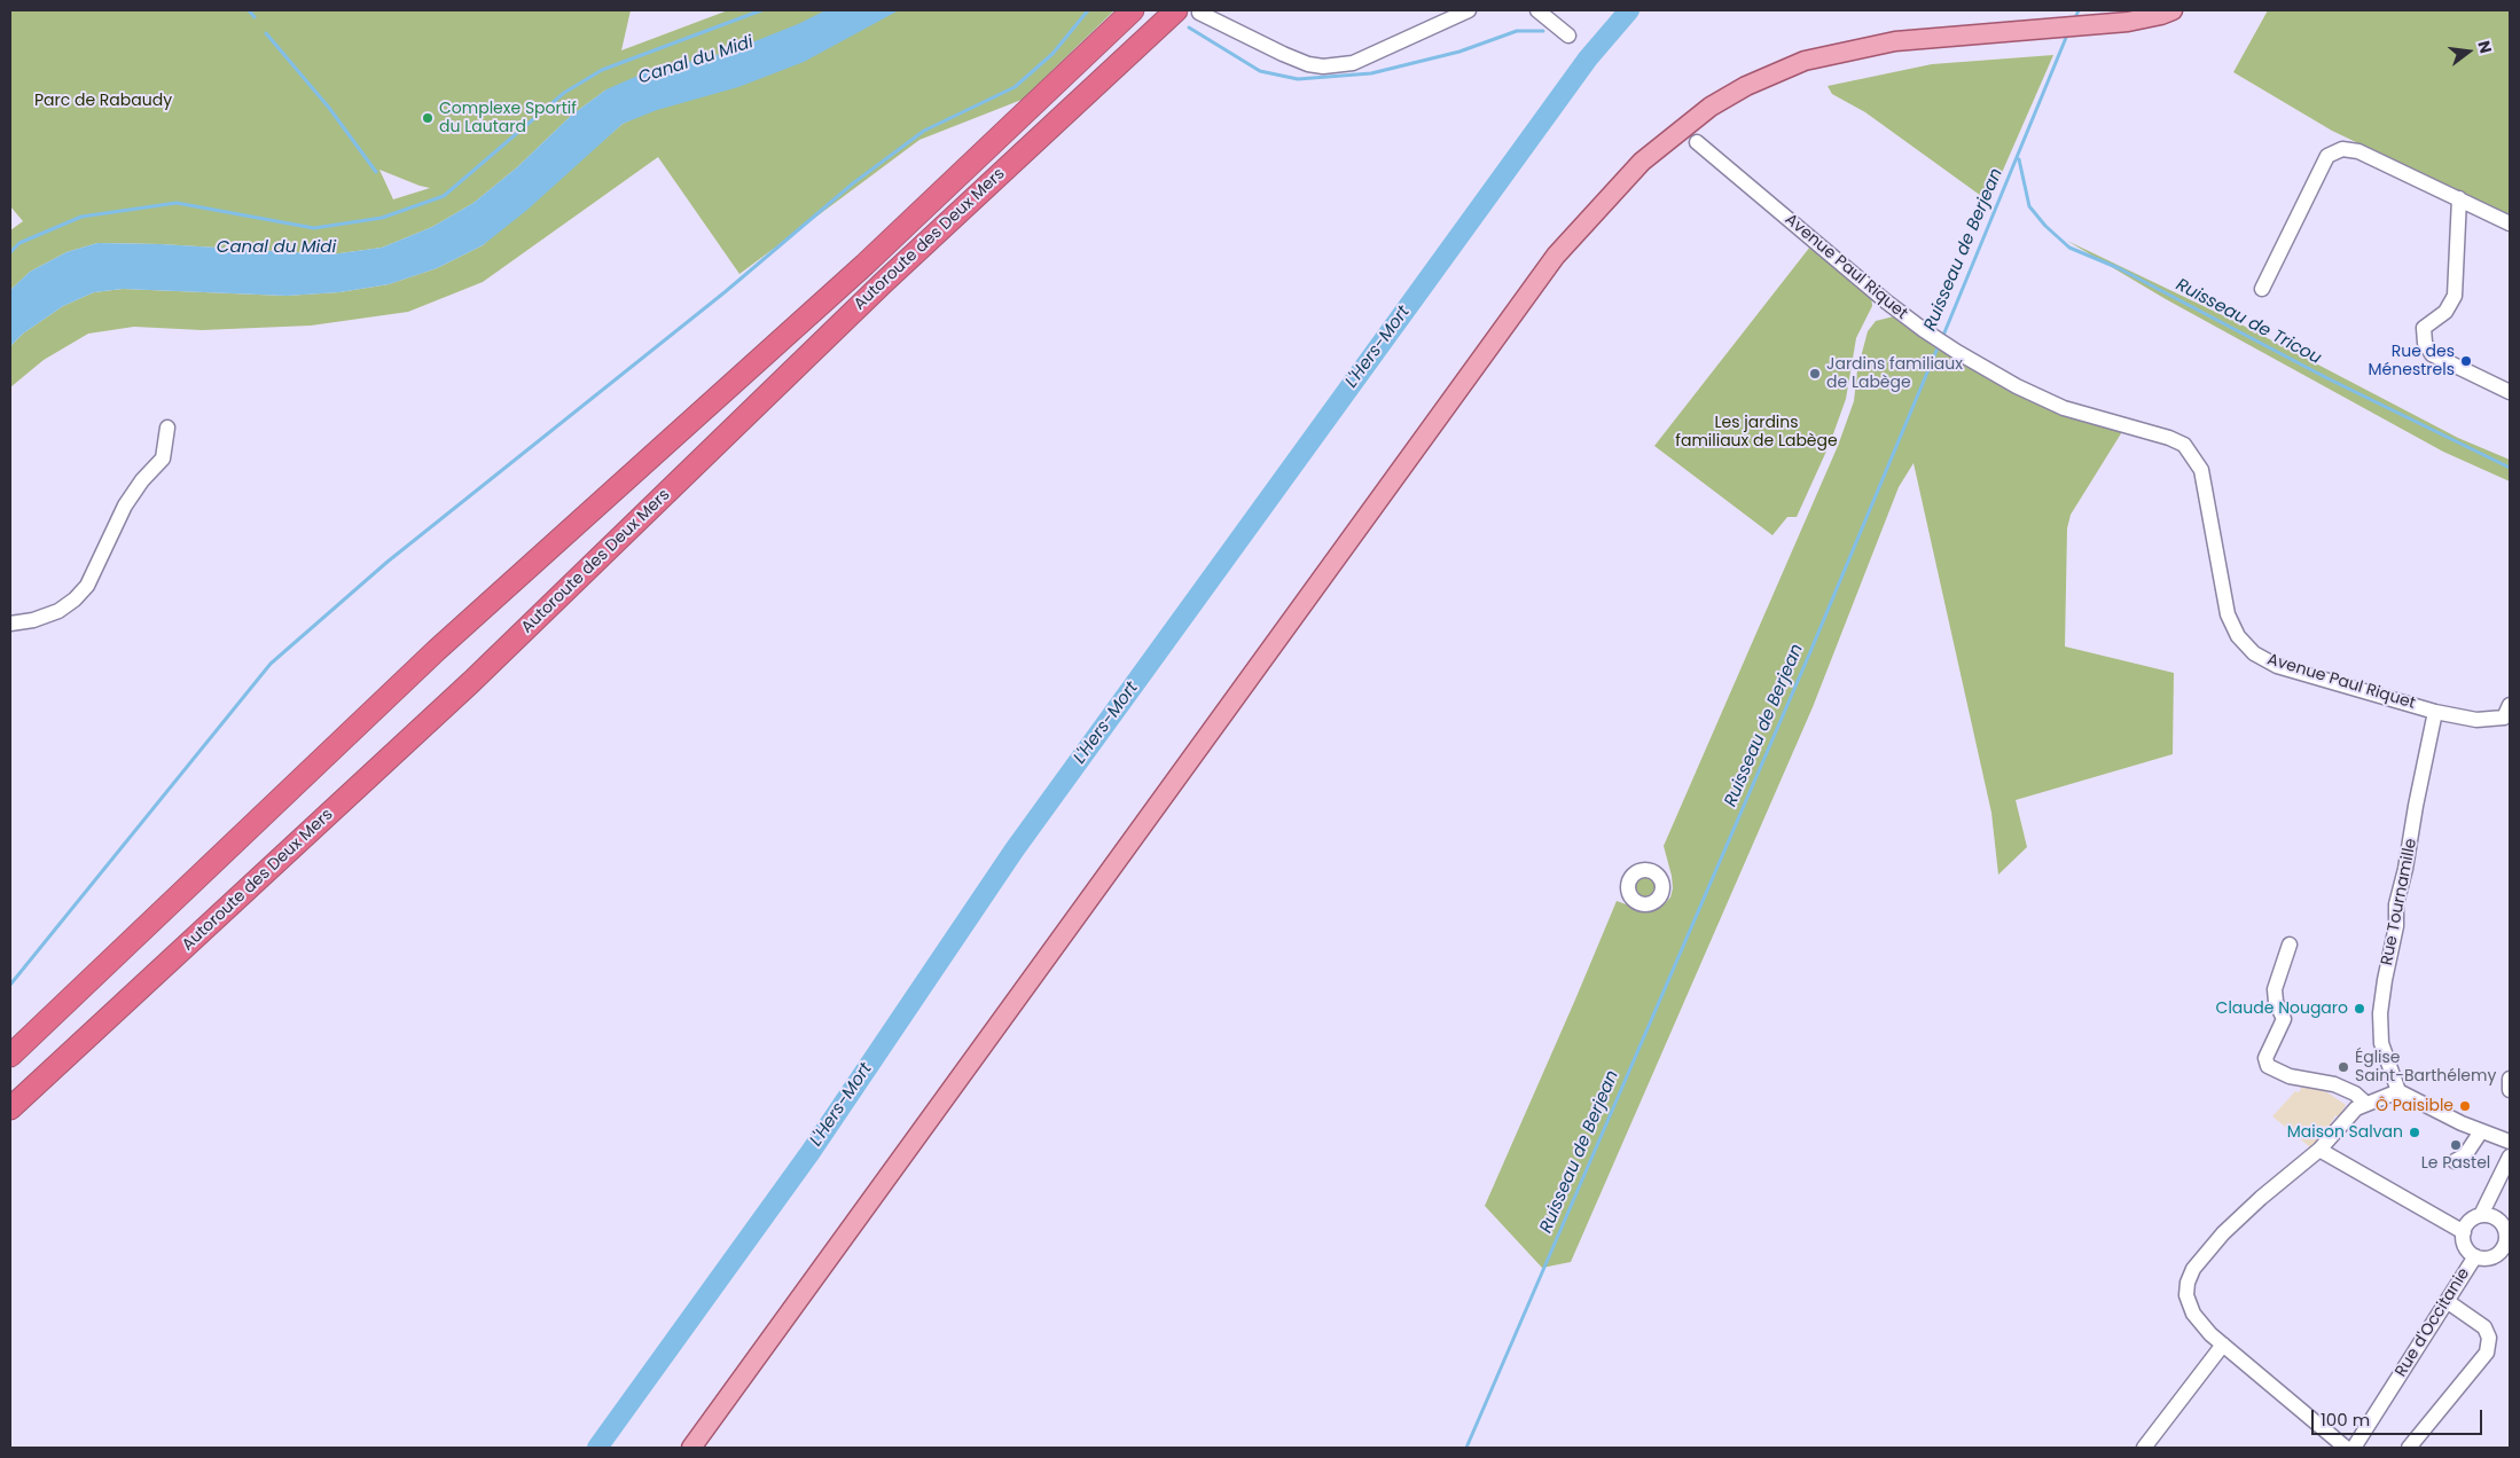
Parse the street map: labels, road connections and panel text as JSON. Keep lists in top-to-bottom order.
{
  "streets": {
    "highway": ["Autoroute des Deux Mers"],
    "street": ["Avenue Paul Riquet", "Rue Tournamille", "Rue d'Occitanie"]
  },
  "crossings": [
    ["Avenue Paul Riquet", "Rue Tournamille"]
  ],
  "water": [
    "Canal du Midi",
    "Ruisseau de Berjean",
    "Ruisseau de Tricou",
    "L'Hers-Mort"
  ],
  "parks": ["Parc de Rabaudy", "Les jardins familiaux de Labège"],
  "places": [
    "Complexe Sportif du Lautard",
    "Rue des Ménestrels",
    "Jardins familiaux de Labège",
    "Claude Nougaro",
    "Église Saint-Barthélemy",
    "Ô Paisible",
    "Maison Salvan",
    "Le Pastel"
  ],
  "scale_bar": "100 m",
  "north": "right"
}
